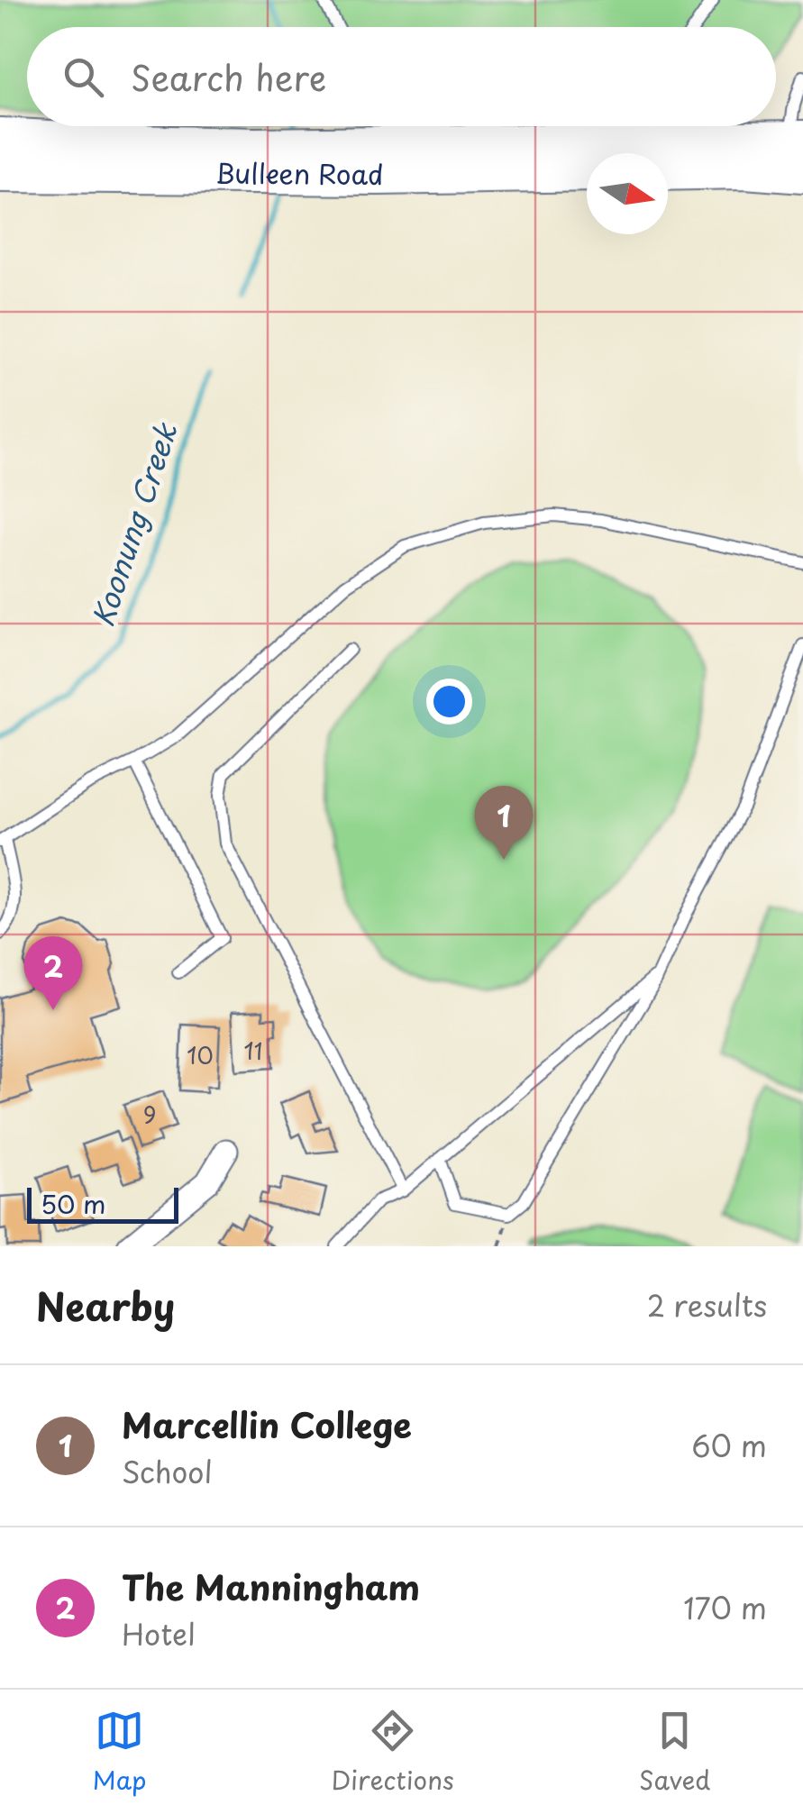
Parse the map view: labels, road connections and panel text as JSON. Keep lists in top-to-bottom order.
{
  "streets": {
    "highway": ["Bulleen Road"]
  },
  "water": ["Koonung Creek"],
  "house_numbers": ["11", "10", "9"],
  "scale_bar": "50 m",
  "north": "right",
  "page": {
    "search": "Search here",
    "pins": ["1", "2"],
    "scale": "50 m",
    "heading": ["Nearby", "2 results"],
    "list": [
      {
        "mark": "1",
        "name": "Marcellin College",
        "note": "School",
        "value": "60 m"
      },
      {
        "mark": "2",
        "name": "The Manningham",
        "note": "Hotel",
        "value": "170 m"
      }
    ],
    "nav": ["Map", "Directions", "Saved"]
  }
}
